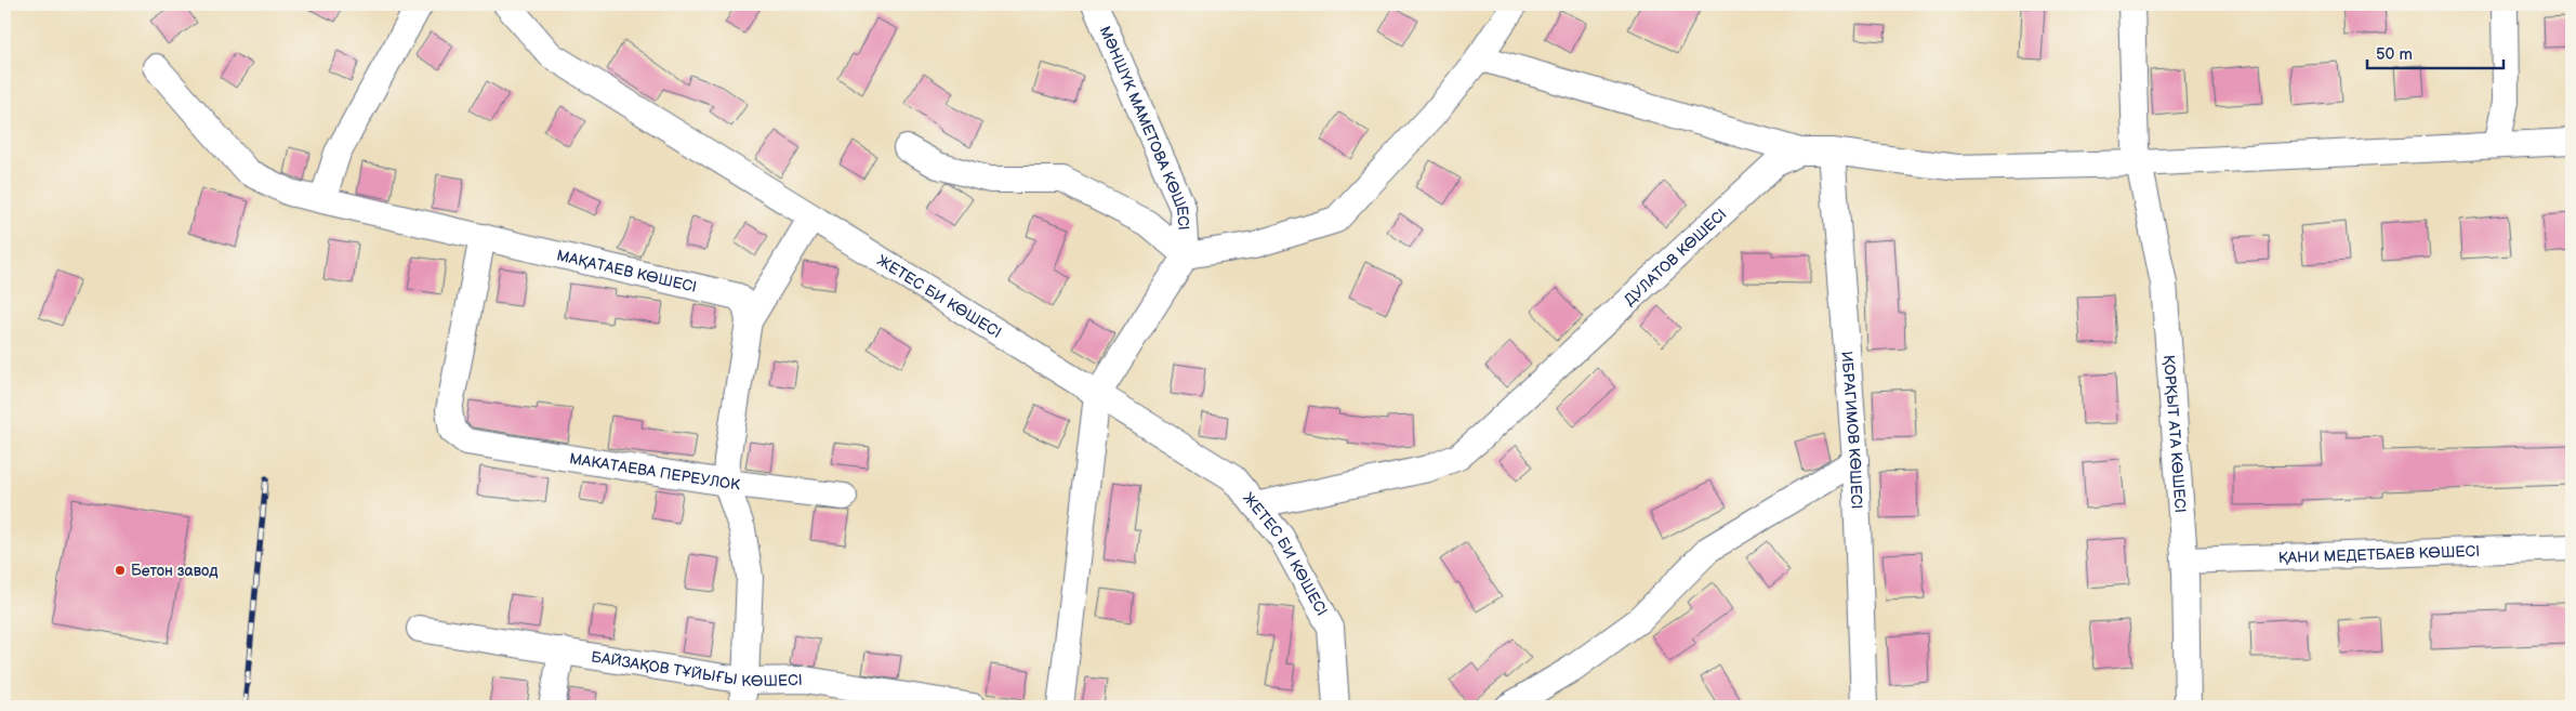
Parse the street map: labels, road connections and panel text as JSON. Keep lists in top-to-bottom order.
{
  "streets": {
    "street": [
      "МӘНШҮК МАМЕТОВА КӨШЕСІ",
      "ДУЛАТОВ КӨШЕСІ",
      "МАҚАТАЕВ КӨШЕСІ",
      "ЖЕТЕС БИ КӨШЕСІ",
      "ИБРАГИМОВ КӨШЕСІ",
      "ҚОРҚЫТ АТА КӨШЕСІ",
      "МАКАТАЕВА ПЕРЕУЛОК",
      "ҚАНИ МЕДЕТБАЕВ КӨШЕСІ",
      "БАЙЗАҚОВ ТҰЙЫҒЫ КӨШЕСІ"
    ]
  },
  "crossings": [
    ["ДУЛАТОВ КӨШЕСІ", "ЖЕТЕС БИ КӨШЕСІ"],
    ["ДУЛАТОВ КӨШЕСІ", "ИБРАГИМОВ КӨШЕСІ"],
    ["ДУЛАТОВ КӨШЕСІ", "ҚОРҚЫТ АТА КӨШЕСІ"],
    ["МАҚАТАЕВ КӨШЕСІ", "МАКАТАЕВА ПЕРЕУЛОК"],
    ["ҚОРҚЫТ АТА КӨШЕСІ", "ҚАНИ МЕДЕТБАЕВ КӨШЕСІ"]
  ],
  "places": ["Бетон завод"],
  "scale_bar": "50 m"
}
